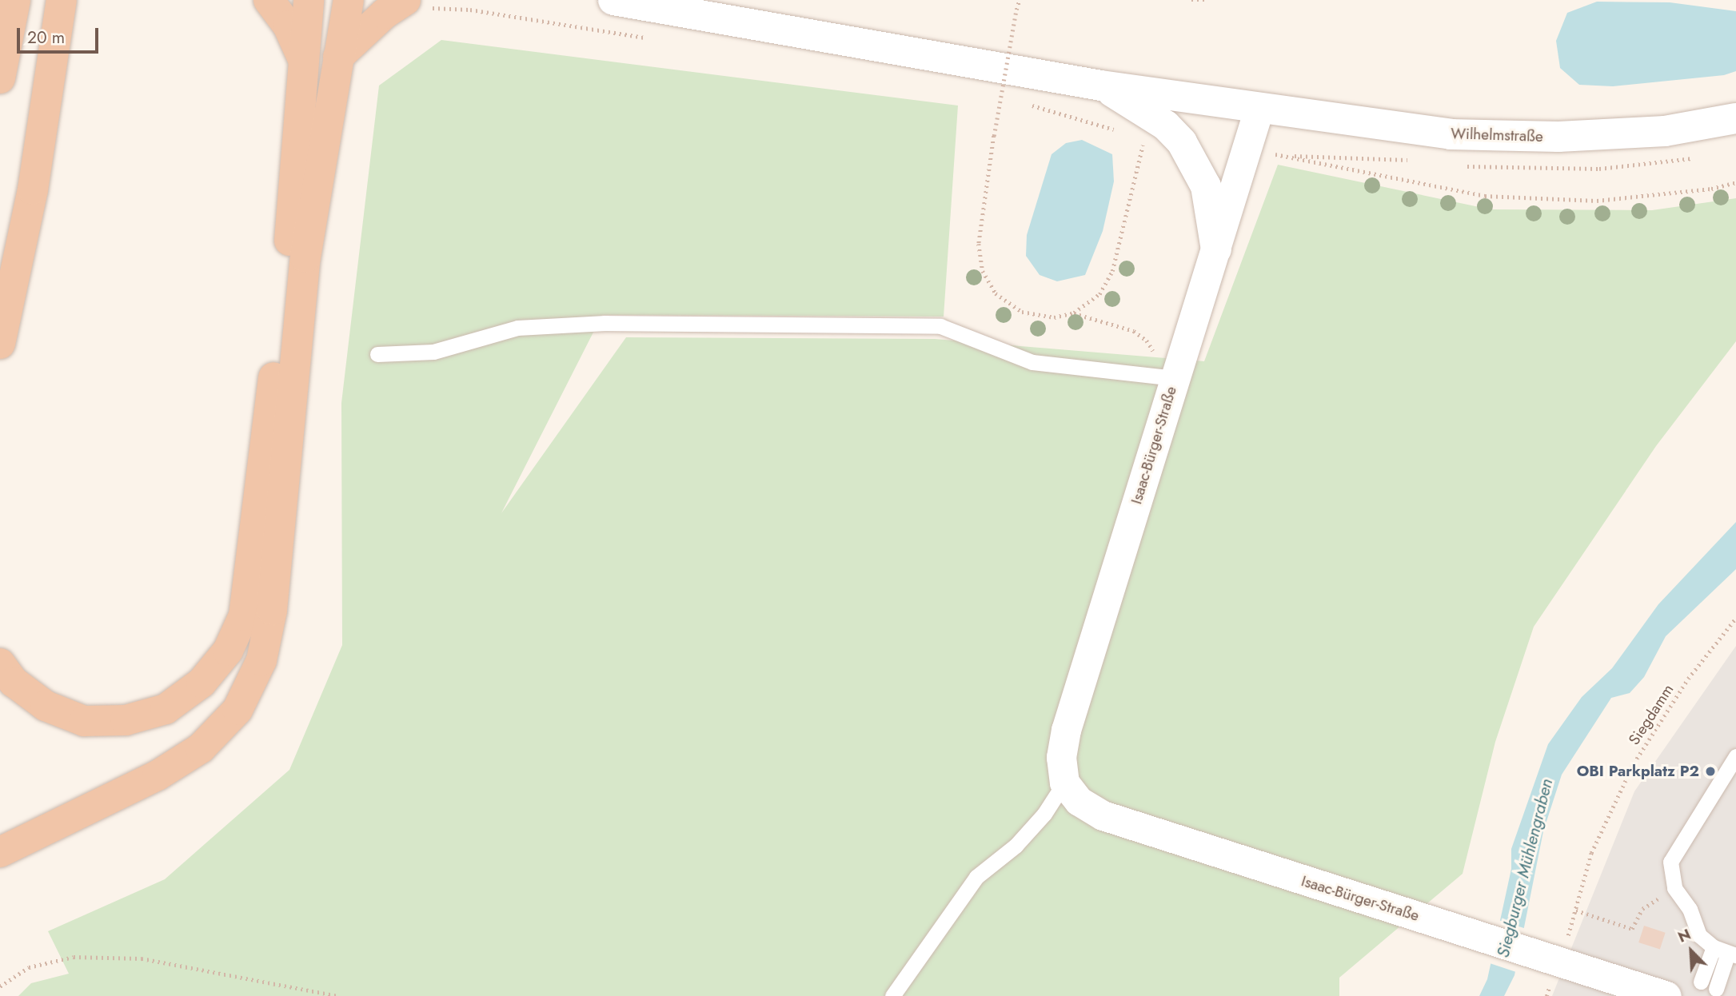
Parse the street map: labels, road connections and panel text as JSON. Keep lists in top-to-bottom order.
{
  "streets": {
    "main road": ["Wilhelmstraße"],
    "street": ["Isaac-Bürger-Straße"],
    "path": ["Siegdamm"]
  },
  "crossings": [
    ["Wilhelmstraße", "Isaac-Bürger-Straße"],
    ["Isaac-Bürger-Straße", "Siegdamm"]
  ],
  "water": ["Siegburger Mühlengraben"],
  "places": ["OBI Parkplatz P2"],
  "scale_bar": "20 m",
  "north": "top left"
}
